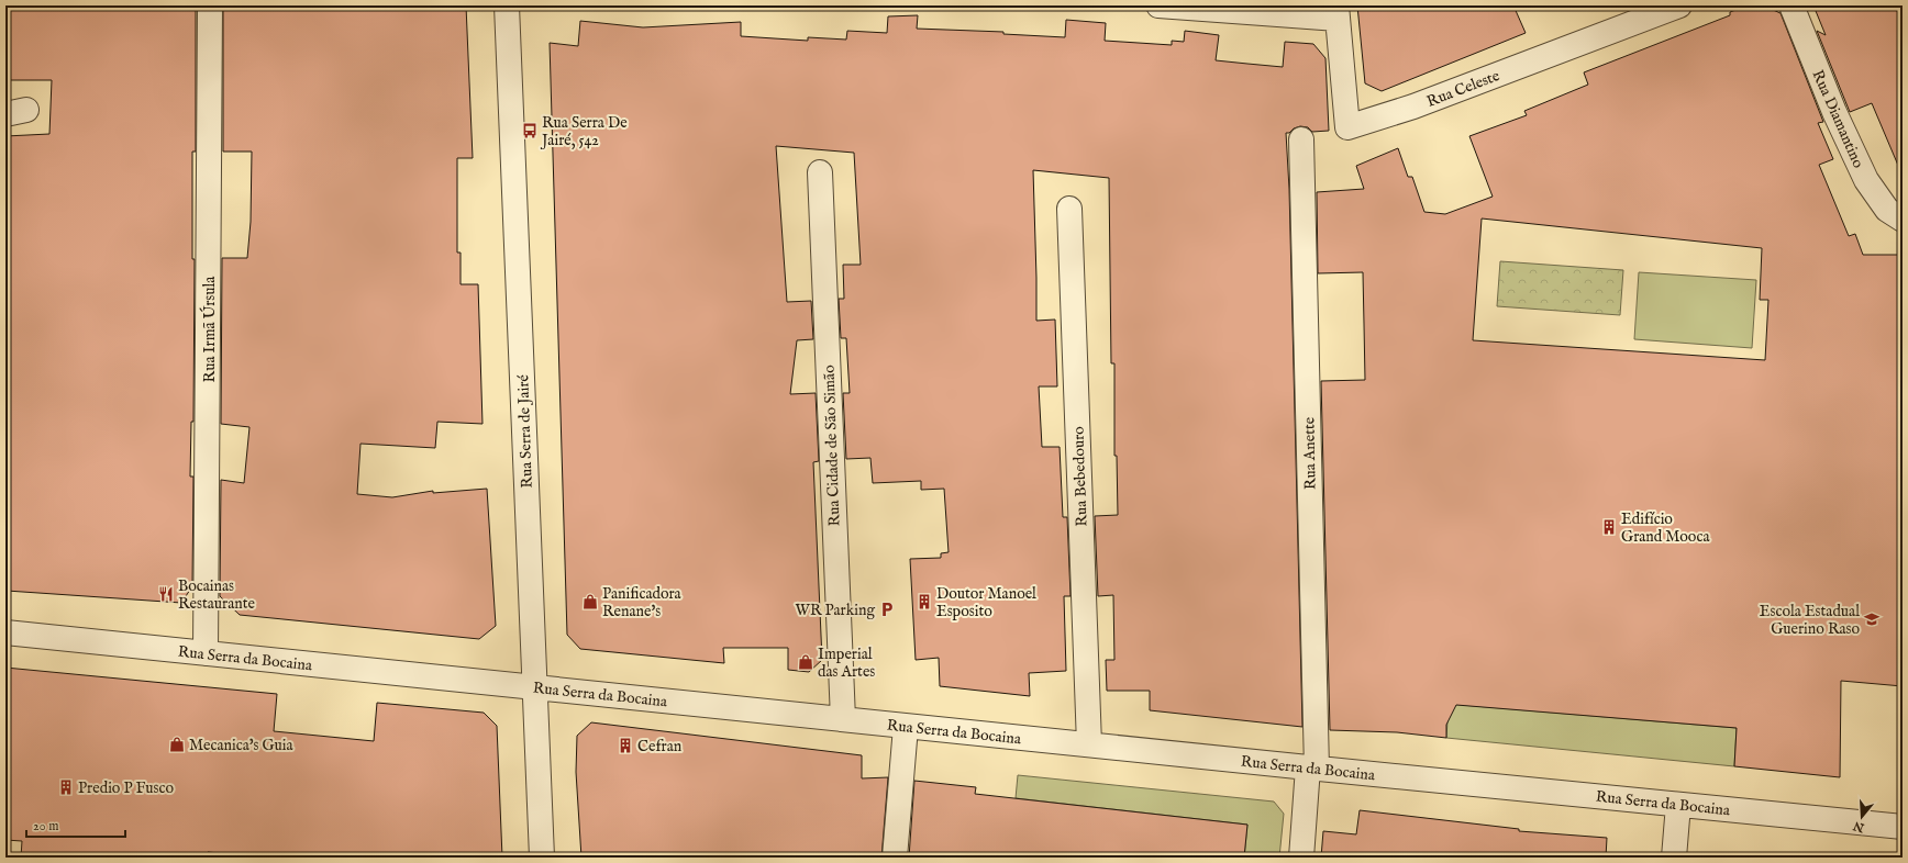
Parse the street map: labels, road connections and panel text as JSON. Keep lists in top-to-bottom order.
{
  "streets": {
    "street": [
      "Rua Celeste",
      "Rua Diamantino",
      "Rua Irmã Úrsula",
      "Rua Serra de Jairé",
      "Rua Cidade de São Simão",
      "Rua Anette",
      "Rua Bebedouro",
      "Rua Serra da Bocaina"
    ]
  },
  "crossings": [
    ["Rua Irmã Úrsula", "Rua Serra da Bocaina"],
    ["Rua Serra de Jairé", "Rua Serra da Bocaina"],
    ["Rua Cidade de São Simão", "Rua Serra da Bocaina"],
    ["Rua Anette", "Rua Serra da Bocaina"],
    ["Rua Bebedouro", "Rua Serra da Bocaina"]
  ],
  "places": {
    "bus stop": ["Rua Serra De Jairé, 542"],
    "building": [
      "Edifício Grand Mooca",
      "Doutor Manoel Esposito",
      "Cefran",
      "Predio P Fusco"
    ],
    "restaurant": ["Bocainas Restaurante"],
    "shop": ["Panificadora Renane's", "Imperial das Artes", "Mecanica's Guia"],
    "parking": ["WR Parking"],
    "school or university": ["Escola Estadual Guerino Raso"]
  },
  "scale_bar": "20 m",
  "north": "bottom"
}
